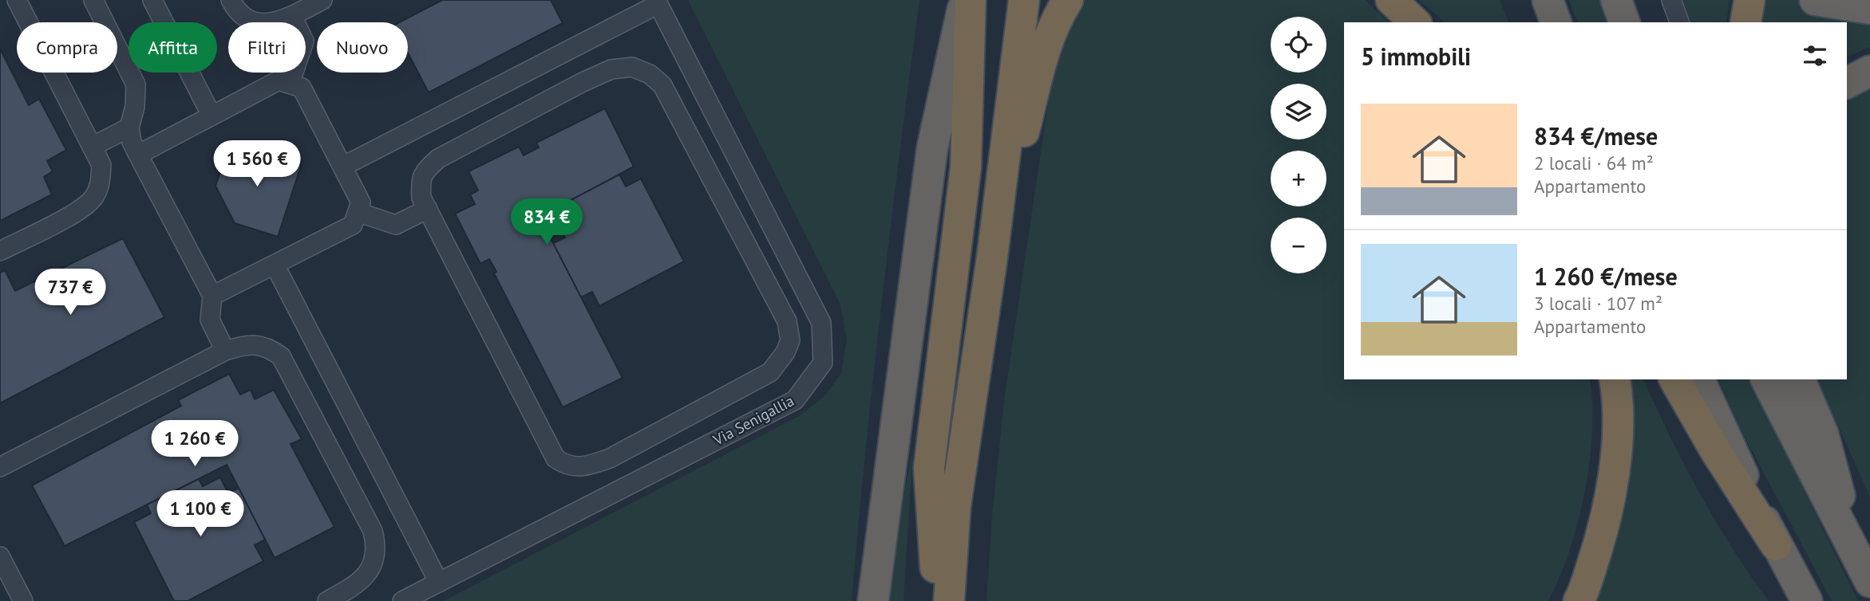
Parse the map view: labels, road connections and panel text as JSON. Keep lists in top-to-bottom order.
{
  "streets": {
    "lane": ["Via Senigallia"]
  },
  "page": {
    "map_buttons": ["+", "−"],
    "chip": [
      "Compra",
      "Affitta",
      "Filtri",
      "Nuovo"
    ],
    "heading": "5 immobili",
    "list": [
      {
        "name": "834 €/mese",
        "note": "2 locali · 64 m² · Appartamento"
      },
      {
        "name": "1 260 €/mese",
        "note": "3 locali · 107 m² · Appartamento"
      }
    ],
    "price": [
      "1 560 €",
      "834 €",
      "737 €",
      "1 260 €",
      "1 100 €"
    ]
  }
}
